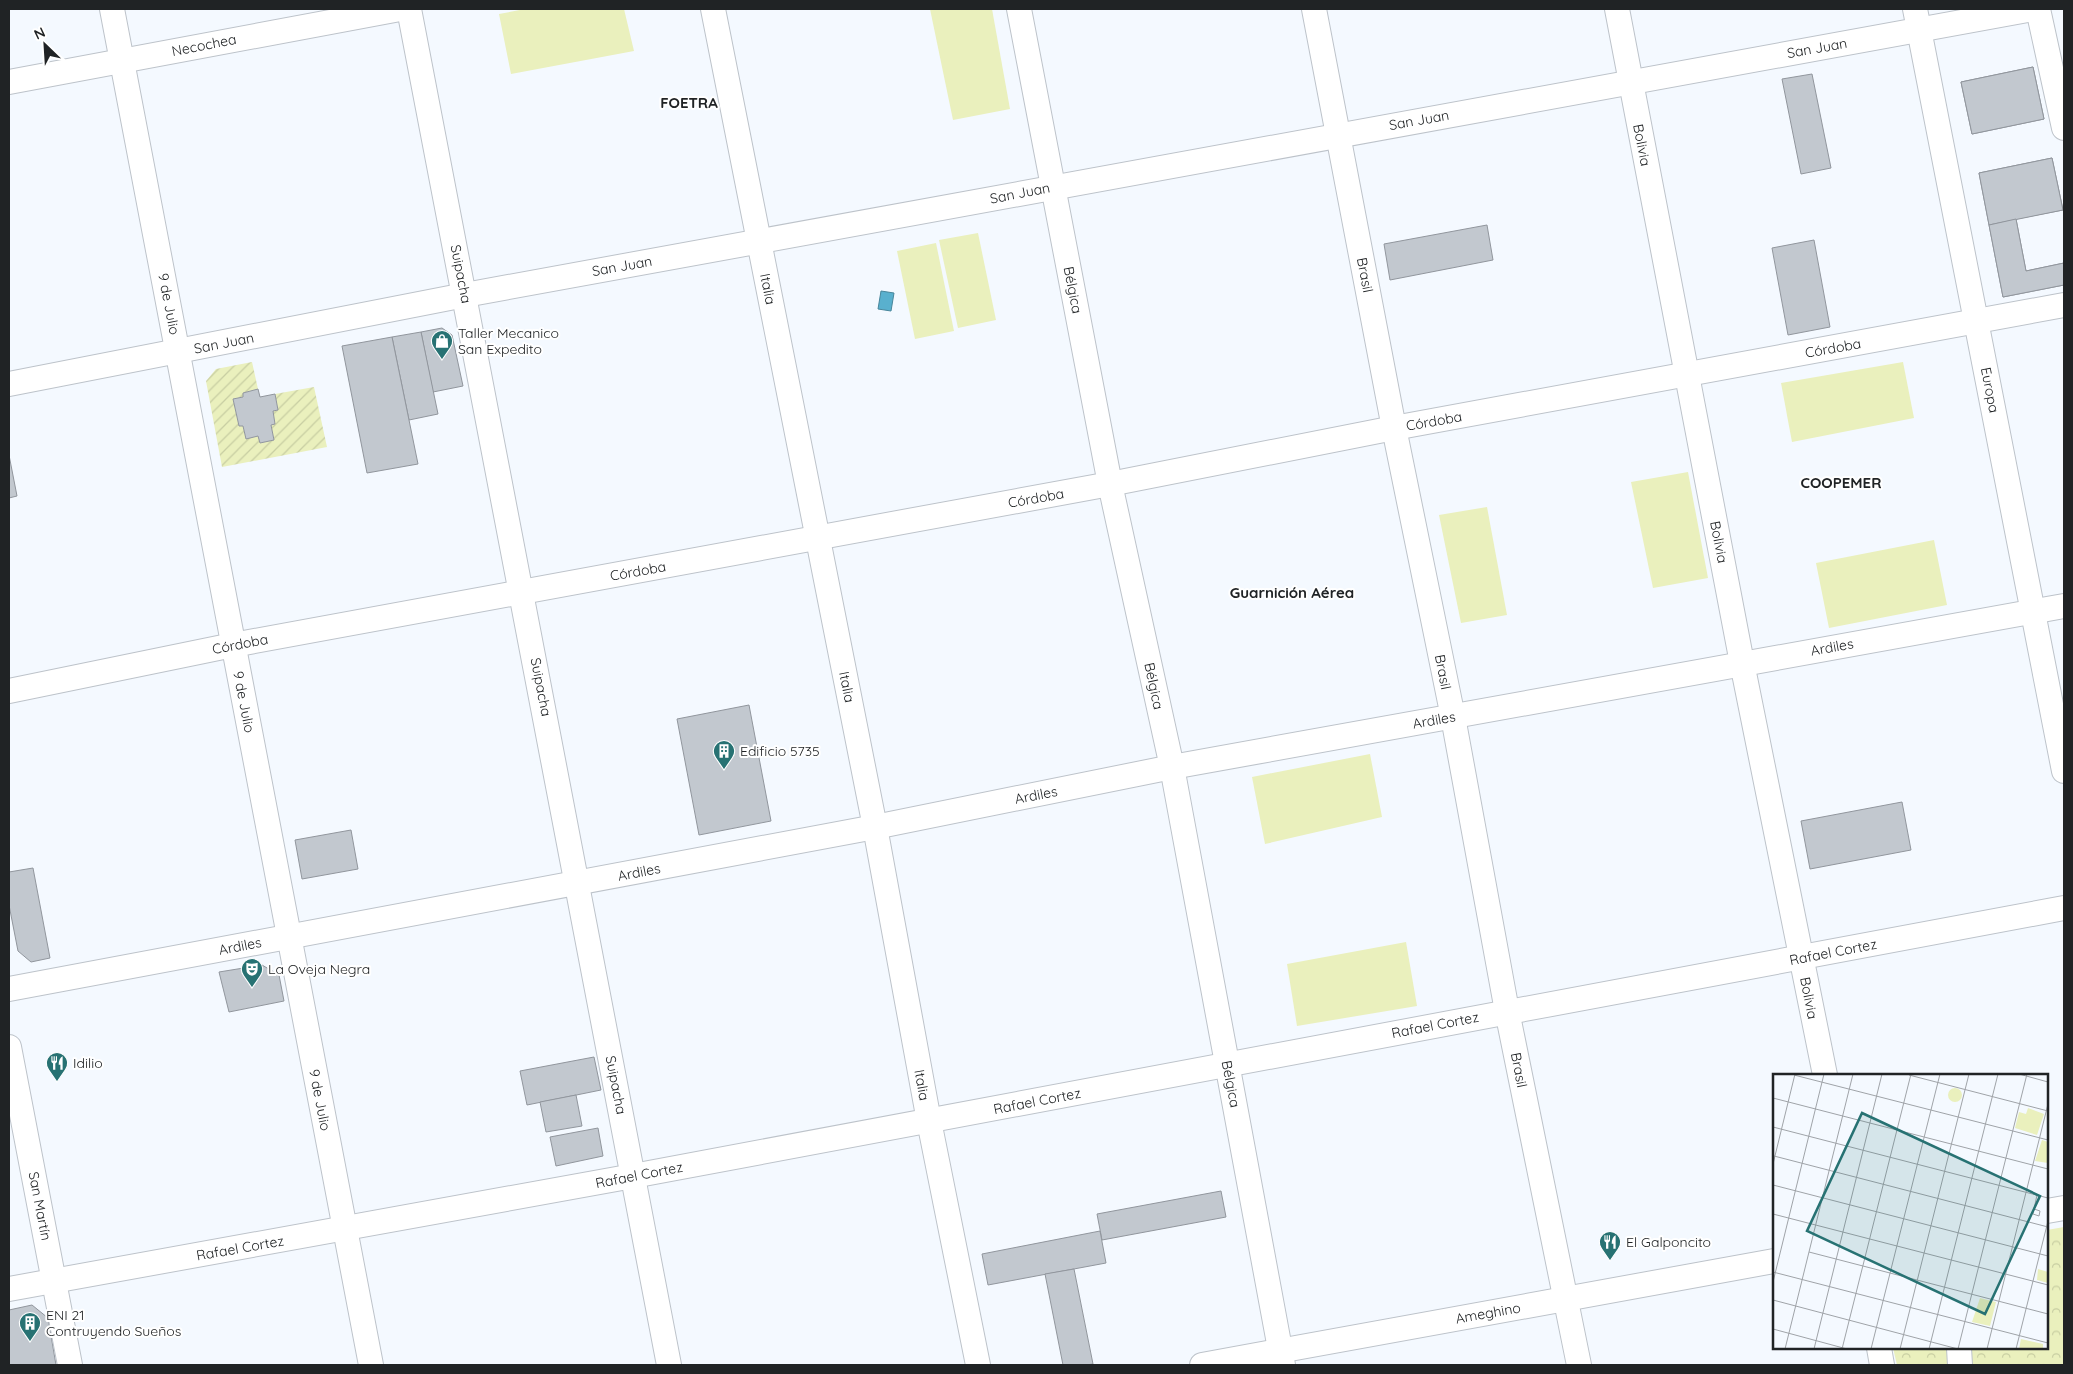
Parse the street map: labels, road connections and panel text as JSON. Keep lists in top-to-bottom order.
{
  "streets": {
    "street": [
      "Necochea",
      "San Juan",
      "Bolivia",
      "Suipacha",
      "Brasil",
      "Italia",
      "Bélgica",
      "9 de Julio",
      "Córdoba",
      "Europa",
      "Ardiles",
      "Rafael Cortez",
      "San Martín",
      "Ameghino"
    ]
  },
  "crossings": [
    ["Necochea", "9 de Julio"],
    ["San Juan", "Bolivia"],
    ["San Juan", "Suipacha"],
    ["San Juan", "Brasil"],
    ["San Juan", "Italia"],
    ["San Juan", "Bélgica"],
    ["San Juan", "9 de Julio"],
    ["San Juan", "Europa"],
    ["Bolivia", "Córdoba"],
    ["Bolivia", "Ardiles"],
    ["Bolivia", "Rafael Cortez"],
    ["Suipacha", "Córdoba"],
    ["Suipacha", "Ardiles"],
    ["Suipacha", "Rafael Cortez"],
    ["Brasil", "Córdoba"],
    ["Brasil", "Ardiles"],
    ["Brasil", "Rafael Cortez"],
    ["Brasil", "Ameghino"],
    ["Italia", "Córdoba"],
    ["Italia", "Ardiles"],
    ["Italia", "Rafael Cortez"],
    ["Bélgica", "Córdoba"],
    ["Bélgica", "Ardiles"],
    ["Bélgica", "Rafael Cortez"],
    ["Bélgica", "Ameghino"],
    ["9 de Julio", "Córdoba"],
    ["9 de Julio", "Ardiles"],
    ["9 de Julio", "Rafael Cortez"],
    ["Córdoba", "Europa"],
    ["Europa", "Ardiles"],
    ["Rafael Cortez", "San Martín"]
  ],
  "districts": ["FOETRA", "COOPEMER", "Guarnición Aérea"],
  "places": {
    "shop": ["Taller Mecanico San Expedito"],
    "building": ["Edificio 5735", "ENI 21 Contruyendo Sueños"],
    "theatre": ["La Oveja Negra"],
    "restaurant": ["Idilio", "El Galponcito"]
  },
  "north": "top left"
}
